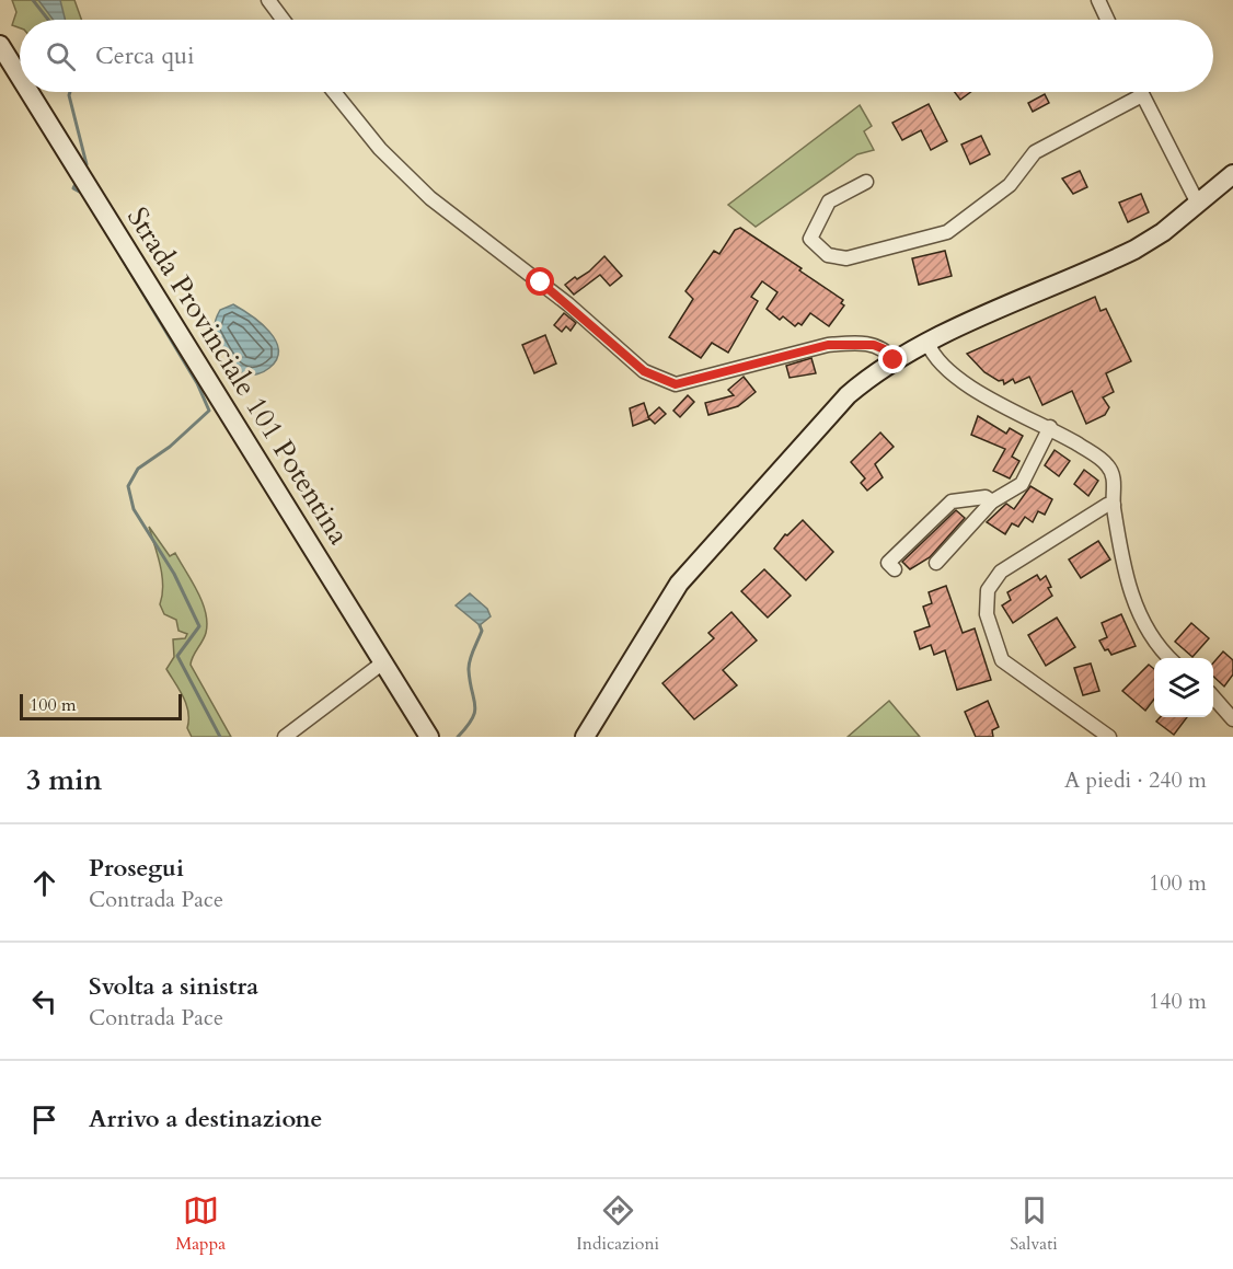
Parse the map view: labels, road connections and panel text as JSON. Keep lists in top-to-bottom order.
{
  "streets": {
    "main road": ["Strada Provinciale 101 Potentina"]
  },
  "scale_bar": "100 m",
  "page": {
    "search": "Cerca qui",
    "scale": "100 m",
    "heading": ["3 min", "A piedi · 240 m"],
    "list": [
      ["Prosegui", "Contrada Pace", "100 m"],
      ["Svolta a sinistra", "Contrada Pace", "140 m"],
      "Arrivo a destinazione"
    ],
    "nav": ["Mappa", "Indicazioni", "Salvati"]
  }
}
